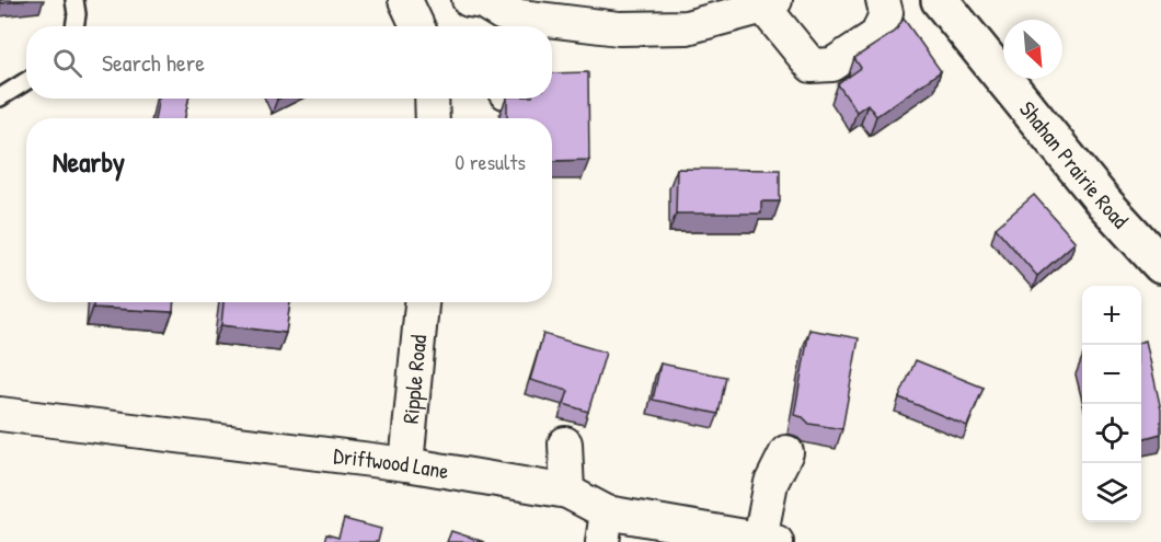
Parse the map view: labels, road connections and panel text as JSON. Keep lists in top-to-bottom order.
{
  "streets": {
    "street": ["Shahan Prairie Road", "Ripple Road", "Driftwood Lane"]
  },
  "crossings": [
    ["Ripple Road", "Driftwood Lane"]
  ],
  "north": "bottom right",
  "page": {
    "search": "Search here",
    "heading": ["Nearby", "0 results"],
    "map_buttons": ["+", "−"]
  }
}
